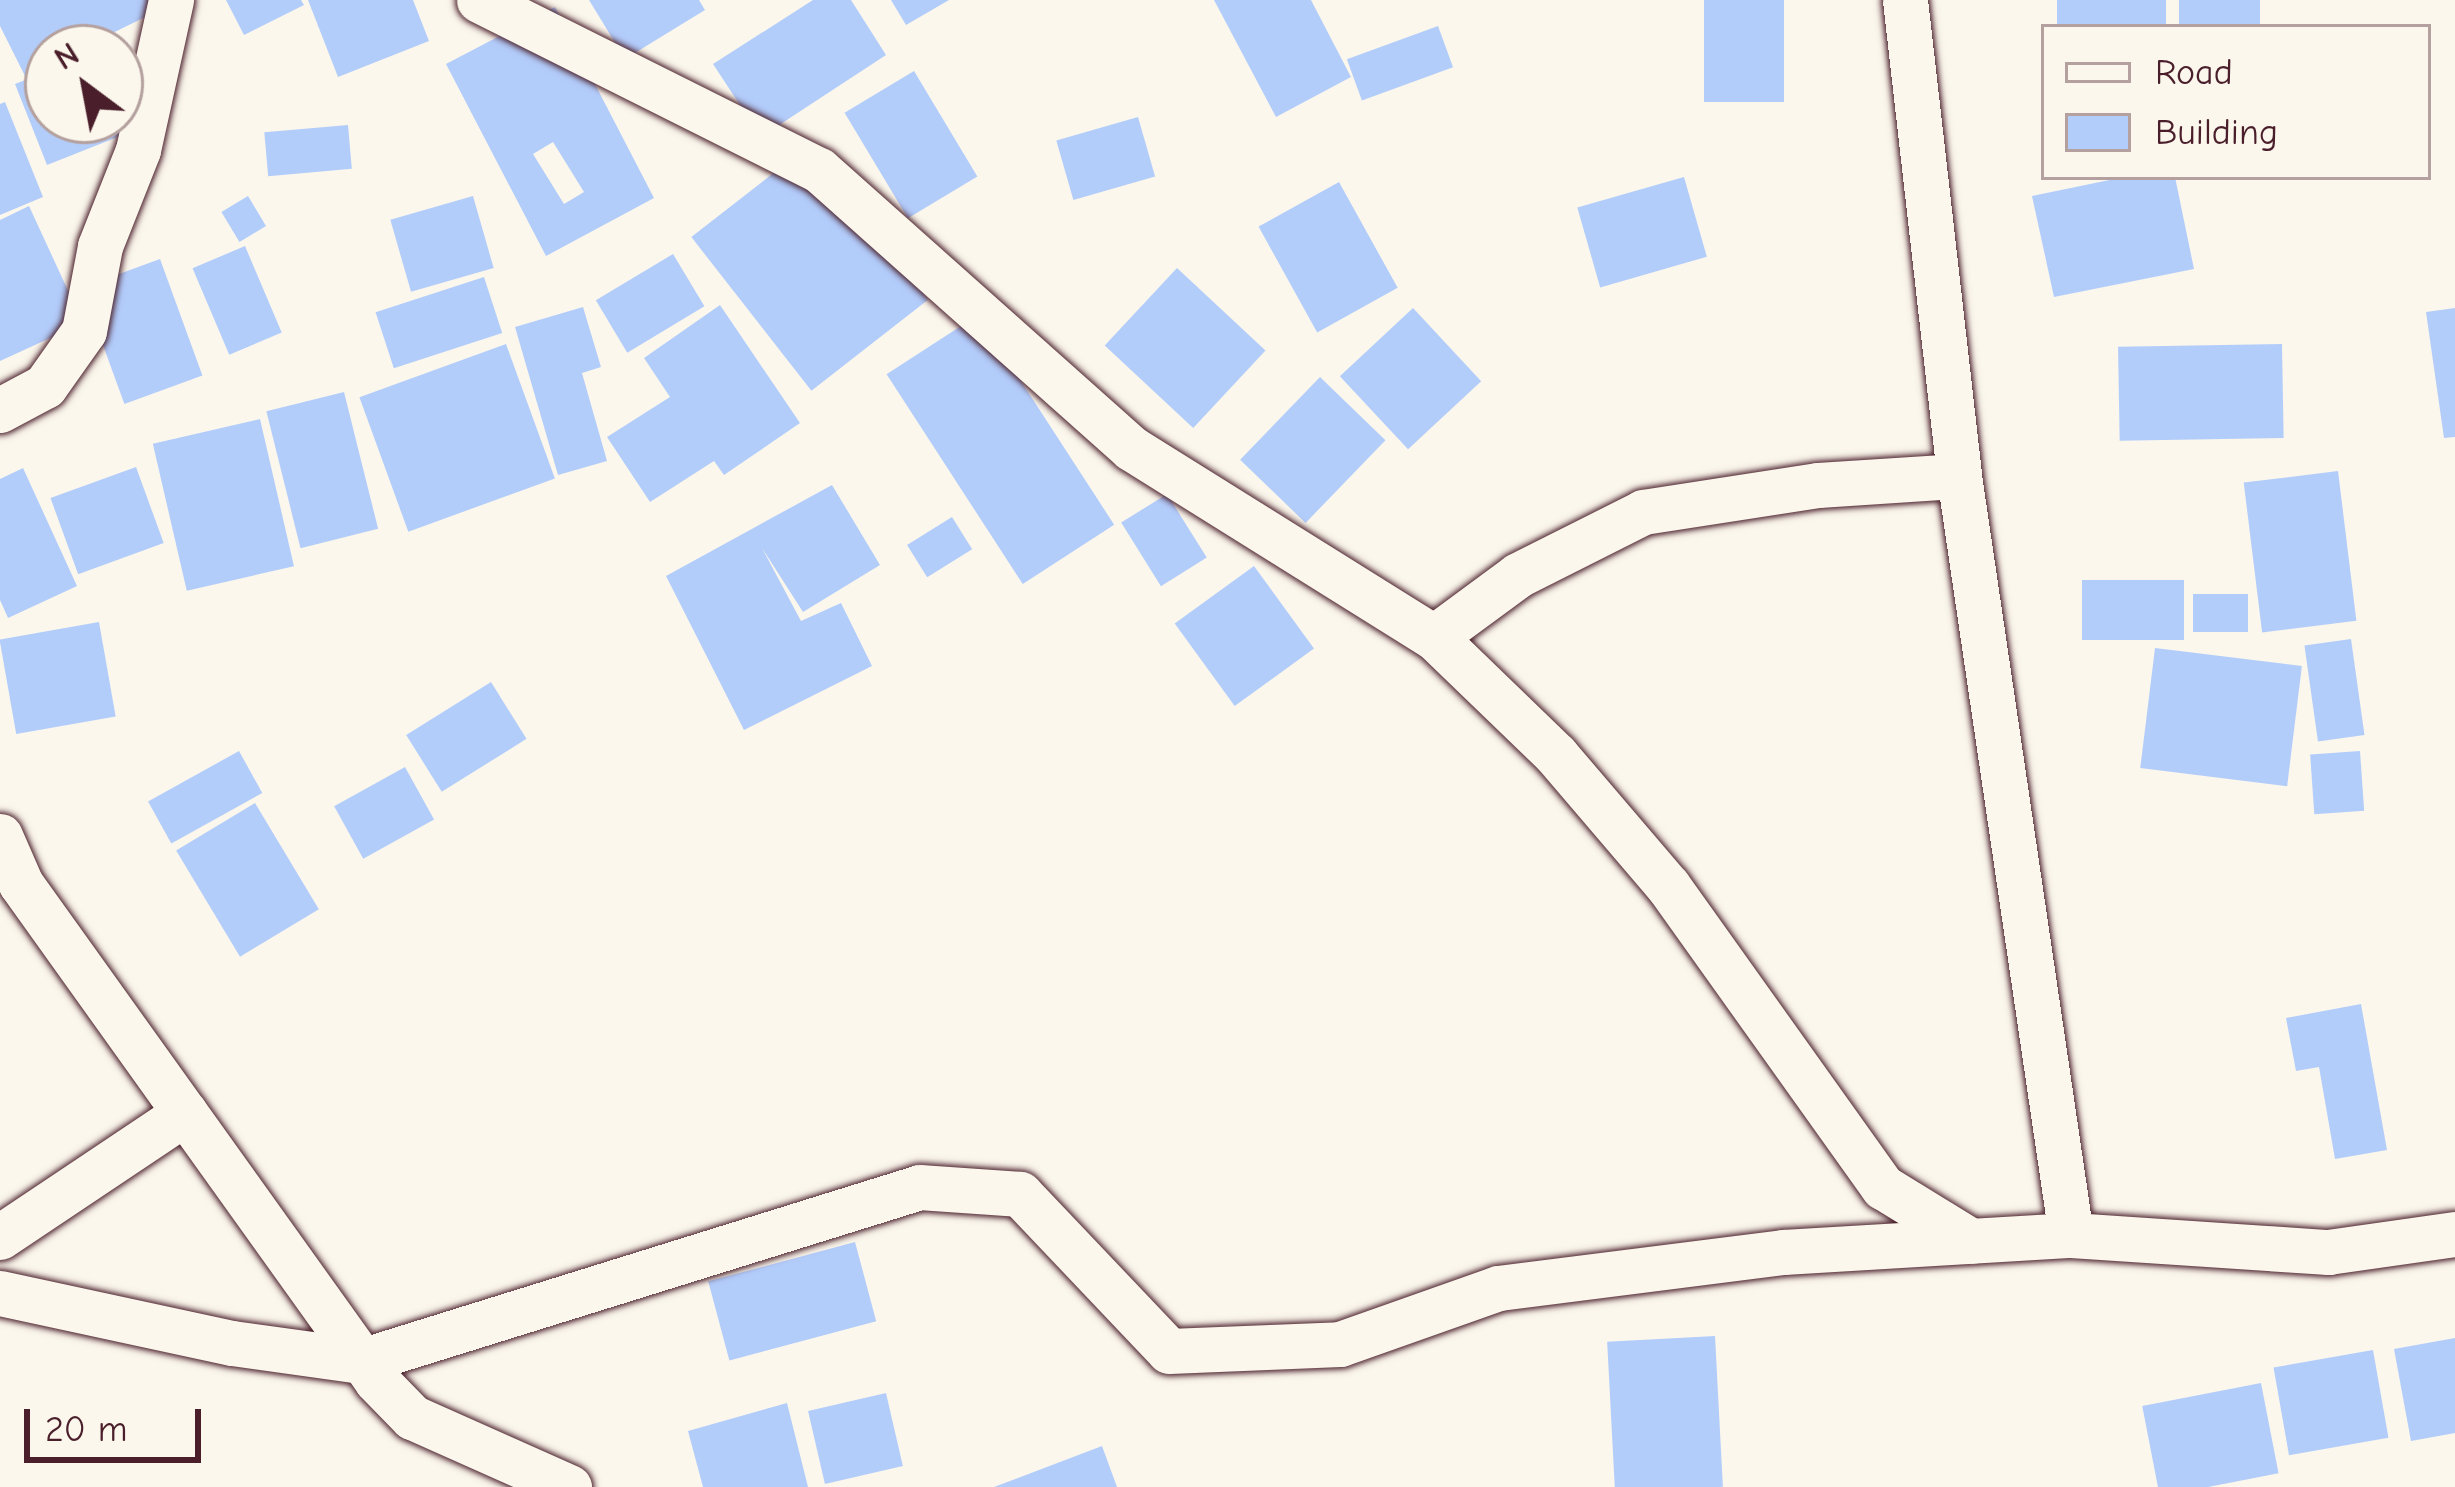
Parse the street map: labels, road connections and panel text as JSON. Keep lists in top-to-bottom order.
{
  "legend": ["Road", "Building"],
  "scale_bar": "20 m",
  "north": "top left"
}
